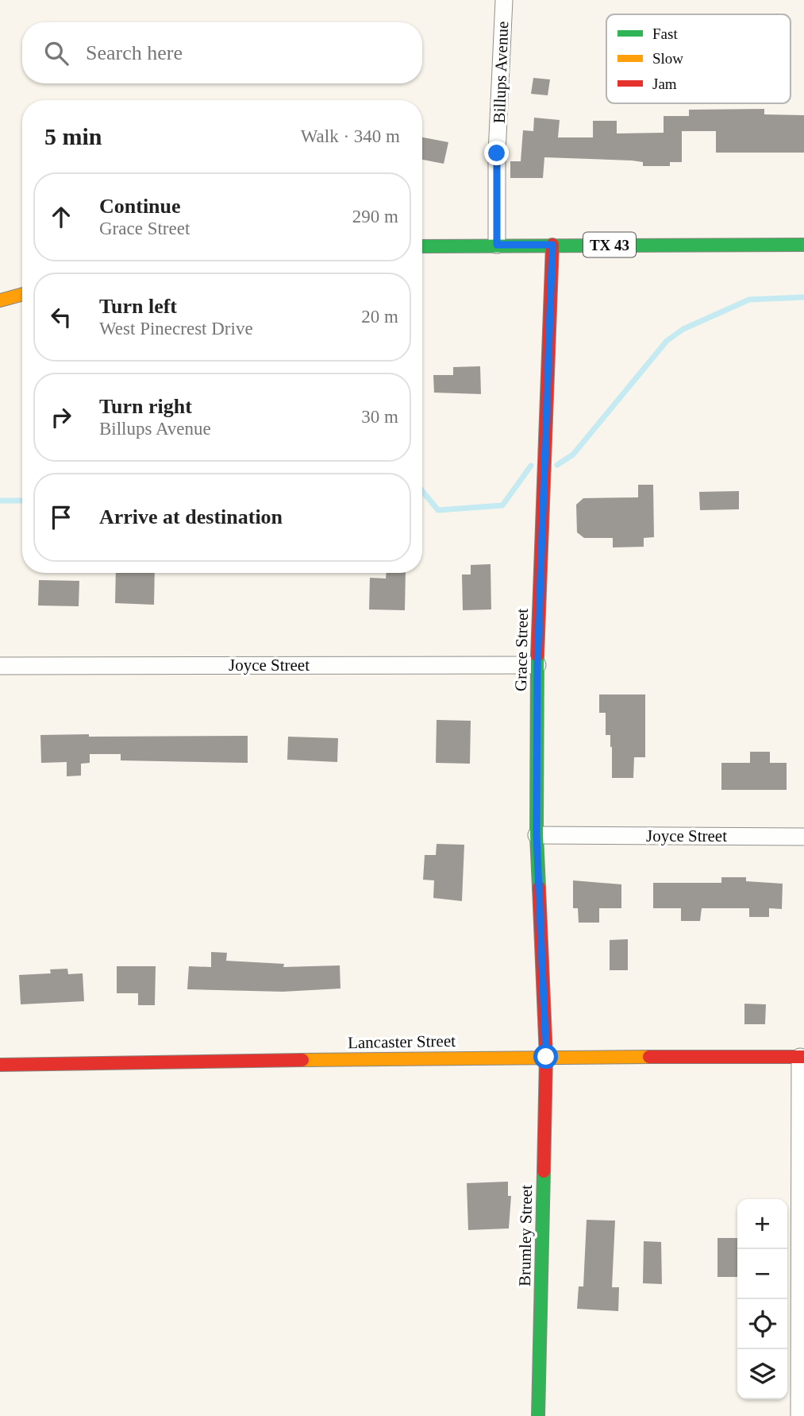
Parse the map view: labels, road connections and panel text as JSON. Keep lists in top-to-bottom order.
{
  "streets": {
    "street": [
      "Billups Avenue",
      "TX 43",
      "Grace Street",
      "Joyce Street",
      "Lancaster Street",
      "Brumley Street"
    ]
  },
  "crossings": [
    ["Billups Avenue", "TX 43"],
    ["TX 43", "Grace Street"],
    ["Grace Street", "Joyce Street"],
    ["Grace Street", "Lancaster Street"],
    ["Grace Street", "Brumley Street"],
    ["Lancaster Street", "Brumley Street"]
  ],
  "legend": ["Fast", "Slow", "Jam"],
  "page": {
    "search": "Search here",
    "heading": ["5 min", "Walk · 340 m"],
    "list": [
      ["Continue", "Grace Street", "290 m"],
      ["Turn left", "West Pinecrest Drive", "20 m"],
      ["Turn right", "Billups Avenue", "30 m"],
      "Arrive at destination"
    ],
    "map_buttons": ["+", "−"]
  }
}
